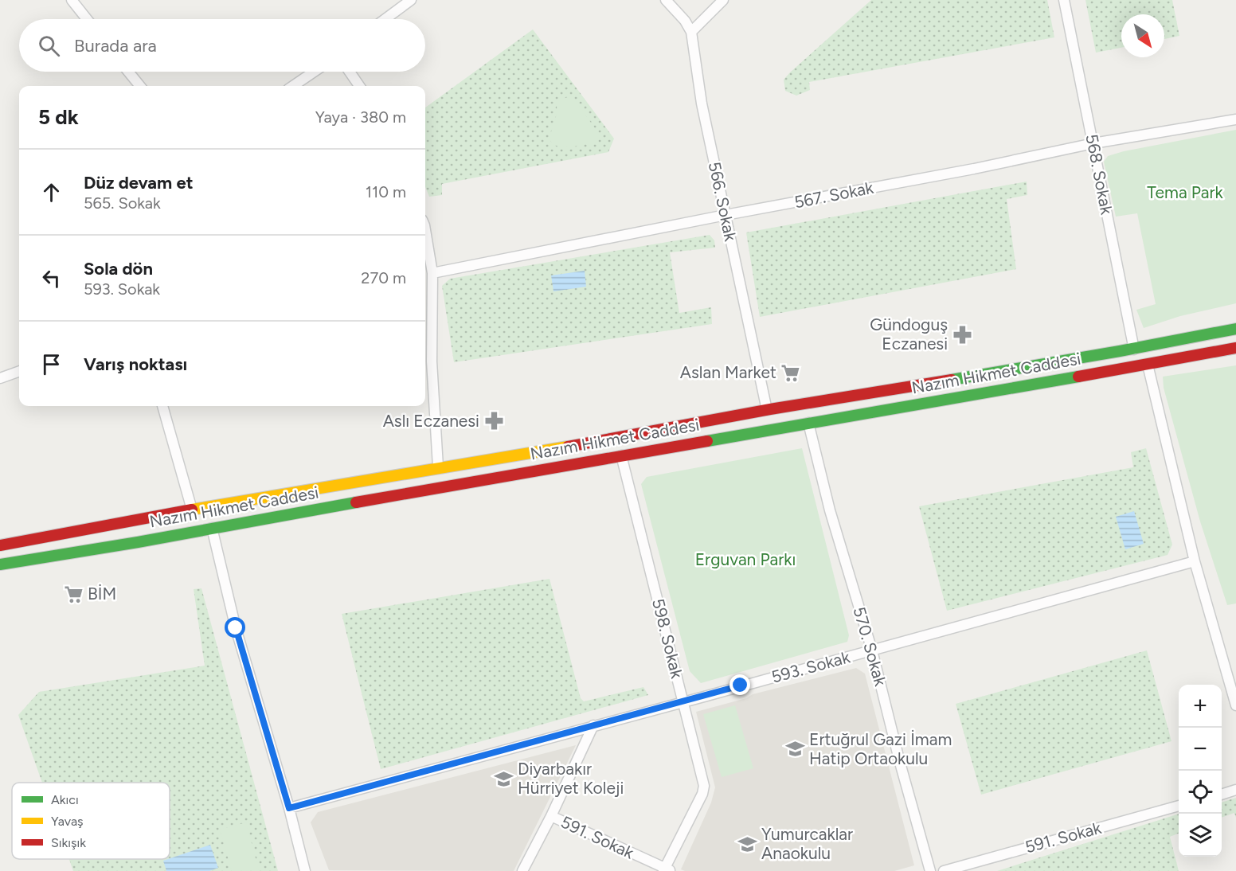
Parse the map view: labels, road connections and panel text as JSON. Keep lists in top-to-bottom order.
{
  "streets": {
    "main road": ["Nazım Hikmet Caddesi"],
    "street": [
      "568. Sokak",
      "567. Sokak",
      "566. Sokak",
      "598. Sokak",
      "570. Sokak",
      "593. Sokak",
      "591. Sokak"
    ]
  },
  "crossings": [
    ["568. Sokak", "567. Sokak"],
    ["568. Sokak", "Nazım Hikmet Caddesi"],
    ["567. Sokak", "566. Sokak"],
    ["566. Sokak", "Nazım Hikmet Caddesi"],
    ["Nazım Hikmet Caddesi", "598. Sokak"],
    ["Nazım Hikmet Caddesi", "570. Sokak"],
    ["598. Sokak", "593. Sokak"],
    ["598. Sokak", "591. Sokak"],
    ["570. Sokak", "593. Sokak"]
  ],
  "parks": ["Tema Park", "Erguvan Parkı"],
  "places": {
    "pharmacy": ["Gündoguş Eczanesi", "Aslı Eczanesi"],
    "supermarket": ["Aslan Market", "BİM"],
    "school or university": ["Ertuğrul Gazi İmam Hatip Ortaokulu", "Diyarbakır Hürriyet Koleji", "Yumurcaklar Anaokulu"]
  },
  "legend": ["Akıcı", "Yavaş", "Sıkışık"],
  "north": "bottom right",
  "page": {
    "search": "Burada ara",
    "heading": ["5 dk", "Yaya · 380 m"],
    "list": [
      ["Düz devam et", "565. Sokak", "110 m"],
      ["Sola dön", "593. Sokak", "270 m"],
      "Varış noktası"
    ],
    "map_buttons": ["+", "−"]
  }
}
